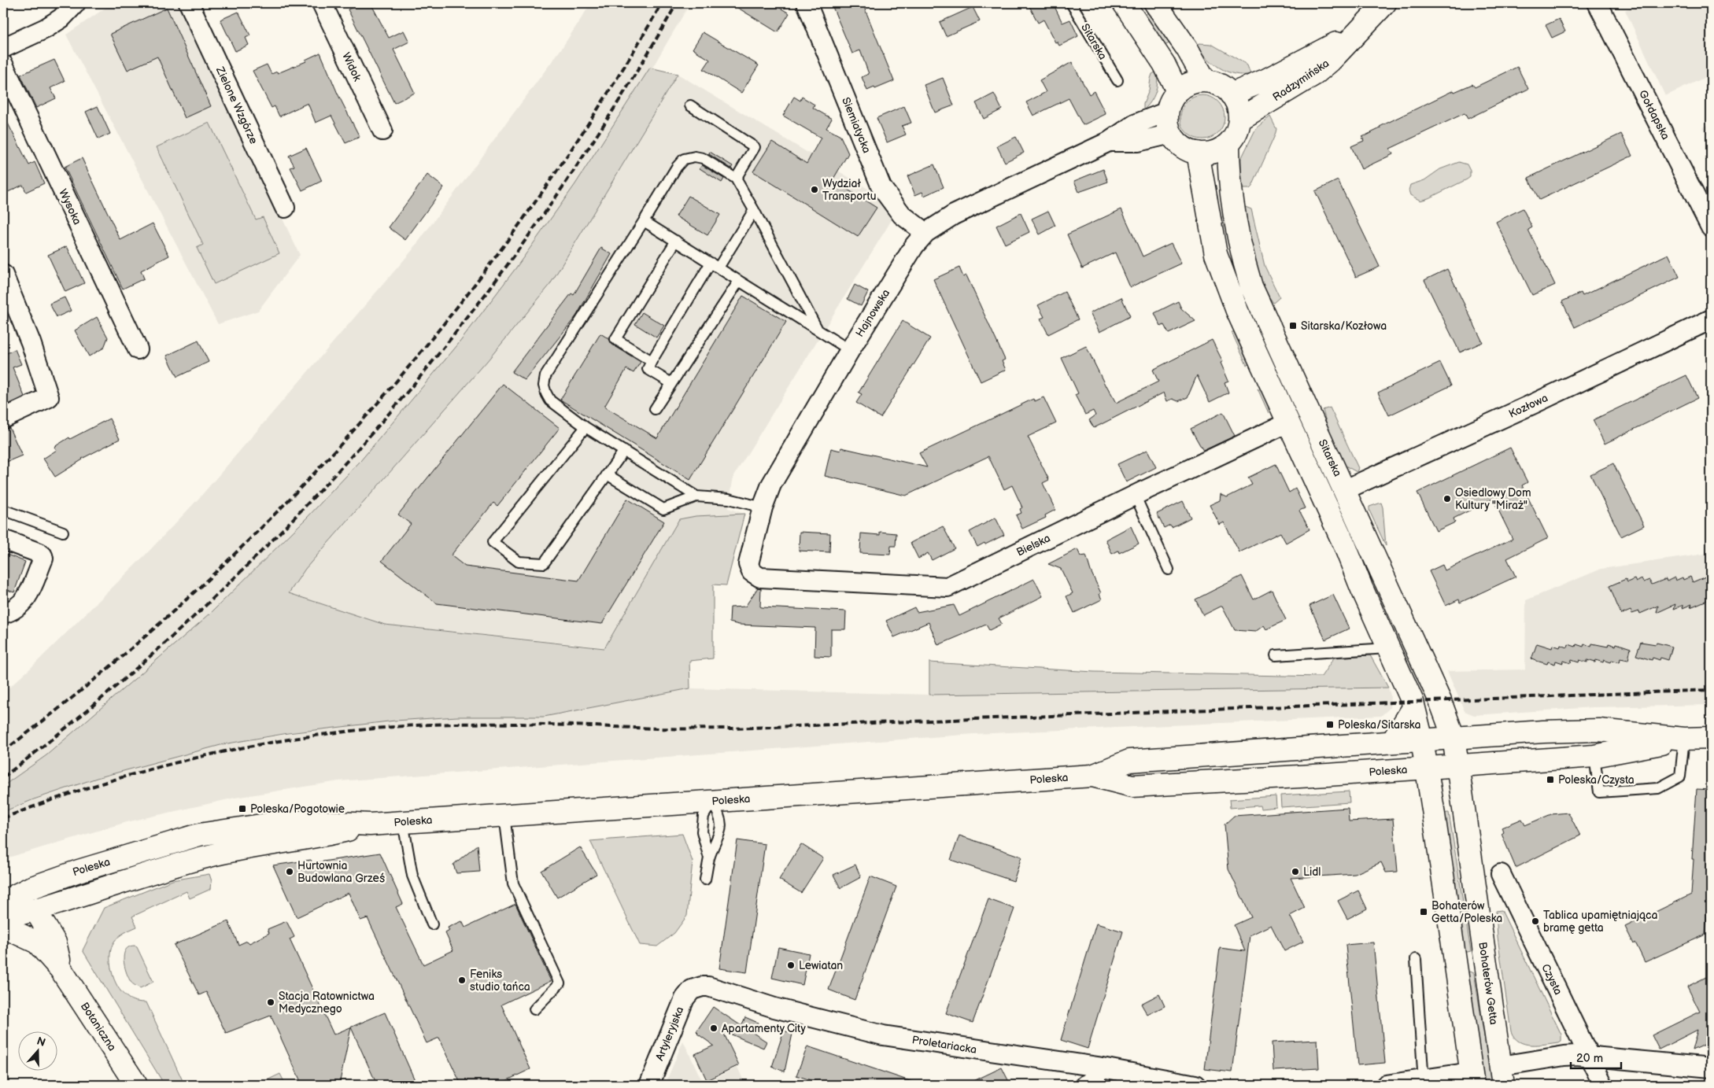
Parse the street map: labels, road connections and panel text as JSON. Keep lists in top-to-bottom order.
{
  "streets": {
    "main road": [
      "Sitarska",
      "Radzymińska",
      "Poleska",
      "Bohaterów Getta",
      "Botaniczna"
    ],
    "street": [
      "Widok",
      "Zielone Wzgórze",
      "Gołdapska",
      "Siemiatycka",
      "Wysoka",
      "Hajnowska",
      "Kozłowa",
      "Bielska",
      "Czysta",
      "Artyleryjska",
      "Proletariacka"
    ]
  },
  "crossings": [
    ["Sitarska", "Radzymińska"],
    ["Sitarska", "Hajnowska"],
    ["Sitarska", "Kozłowa"],
    ["Sitarska", "Poleska"],
    ["Sitarska", "Bohaterów Getta"],
    ["Radzymińska", "Hajnowska"],
    ["Siemiatycka", "Hajnowska"],
    ["Hajnowska", "Bielska"],
    ["Poleska", "Bohaterów Getta"],
    ["Poleska", "Botaniczna"],
    ["Artyleryjska", "Proletariacka"]
  ],
  "places": {
    "other": [
      "Wydział Transportu",
      "Osiedlowy Dom Kultury \"Miraż\"",
      "Hurtownia Budowlana Grześ",
      "Lidl",
      "Tablica upamiętniająca bramę getta",
      "Lewiatan",
      "Feniks studio tańca",
      "Stacja Ratownictwa Medycznego",
      "Apartamenty City"
    ],
    "transit": [
      "Sitarska/Kozłowa",
      "Poleska/Sitarska",
      "Poleska/Czysta",
      "Poleska/Pogotowie",
      "Bohaterów Getta/Poleska"
    ]
  },
  "scale_bar": "20 m",
  "north": "top"
}
